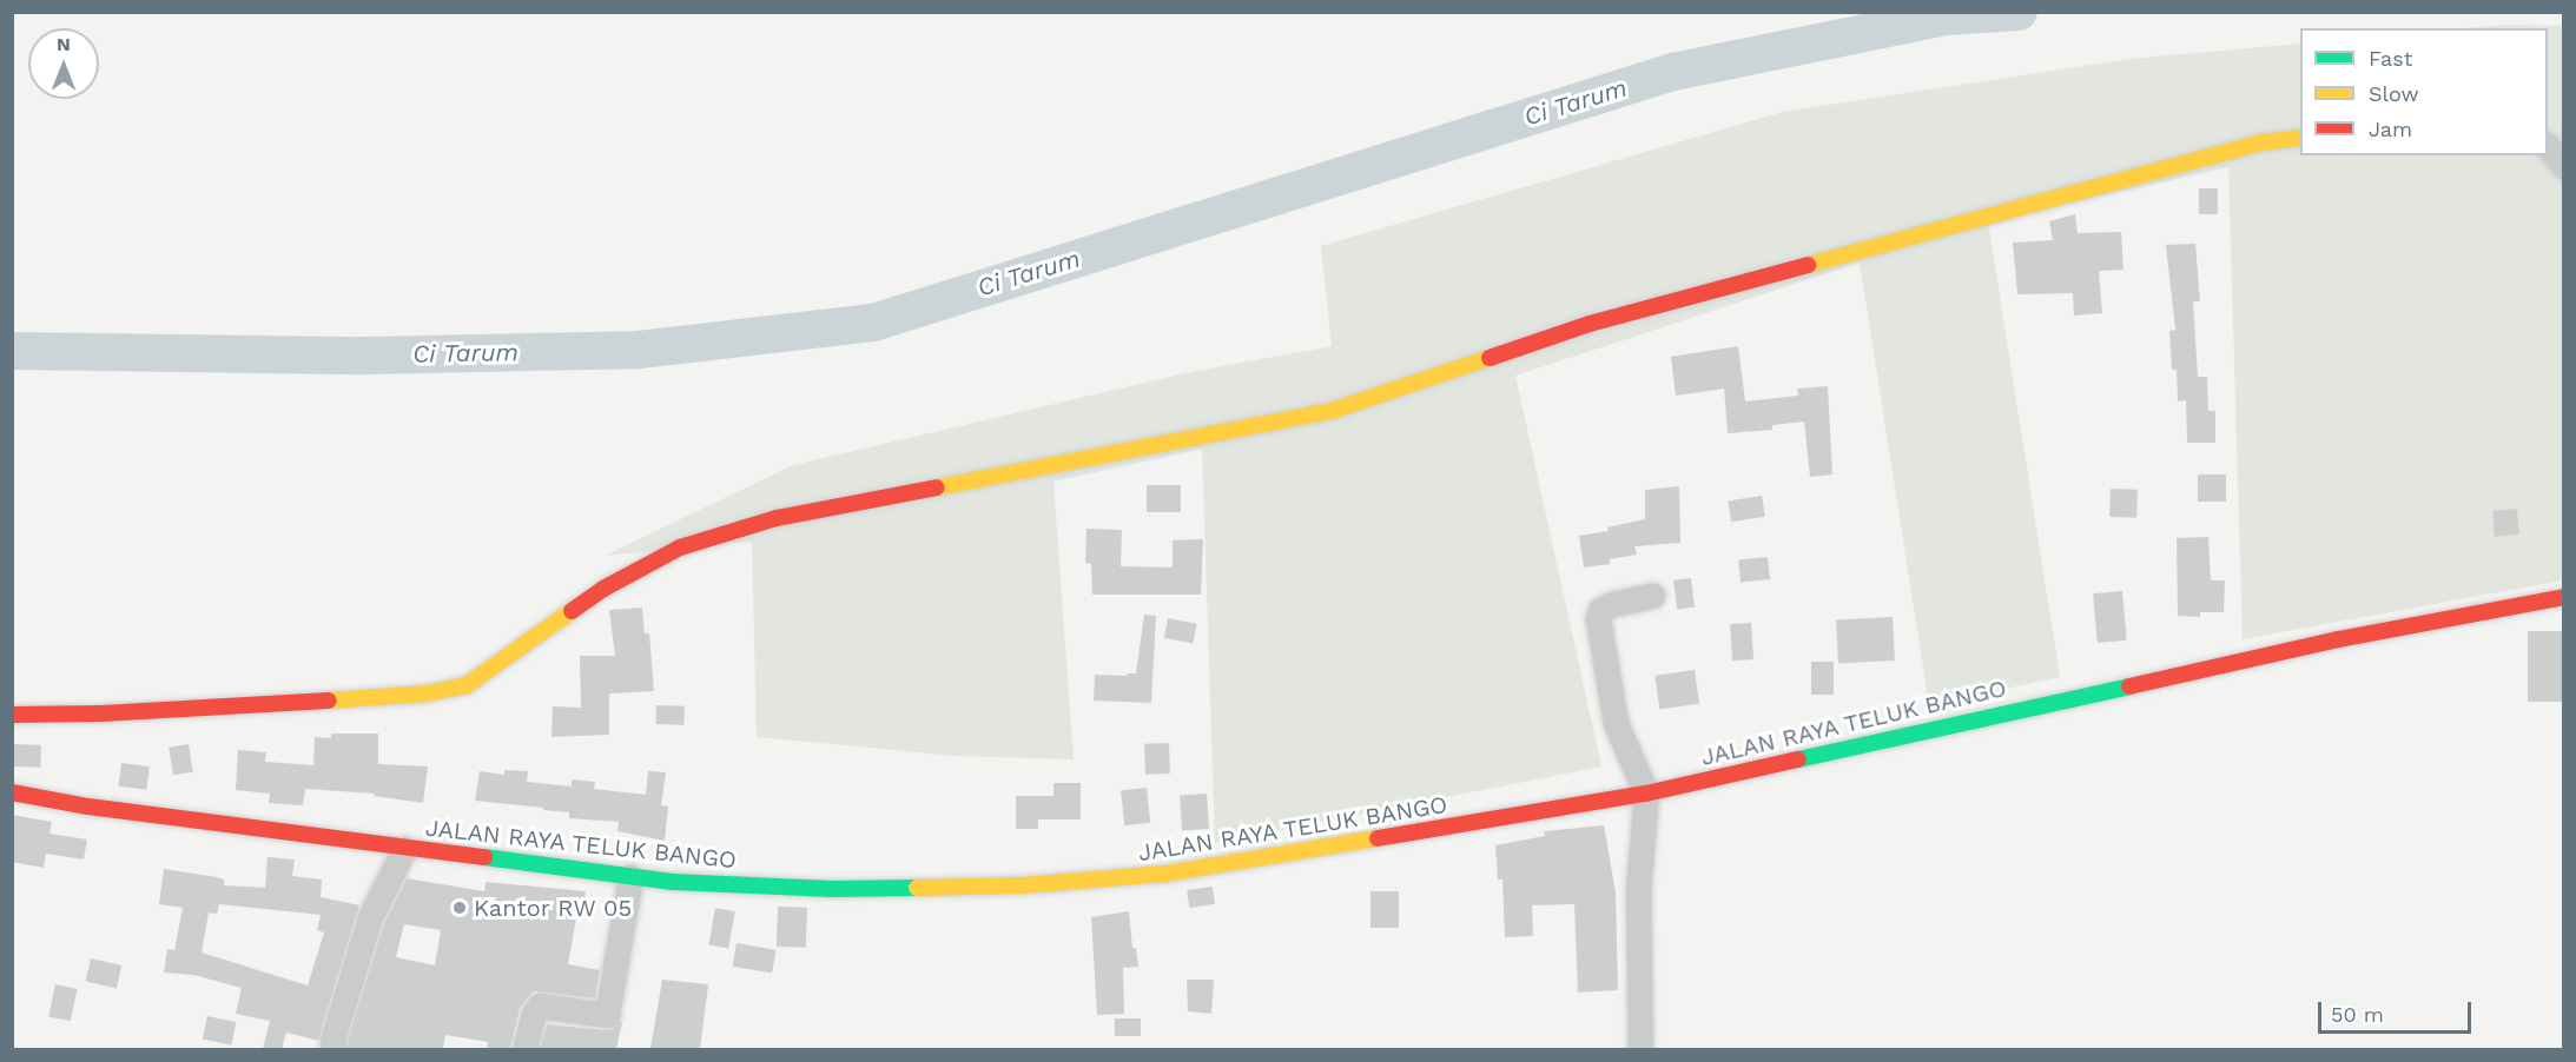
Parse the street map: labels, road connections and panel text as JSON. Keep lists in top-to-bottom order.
{
  "streets": {
    "main road": ["JALAN RAYA TELUK BANGO"]
  },
  "water": ["Ci Tarum"],
  "places": ["Kantor RW 05"],
  "legend": ["Fast", "Slow", "Jam"],
  "scale_bar": "50 m",
  "north": "top"
}
